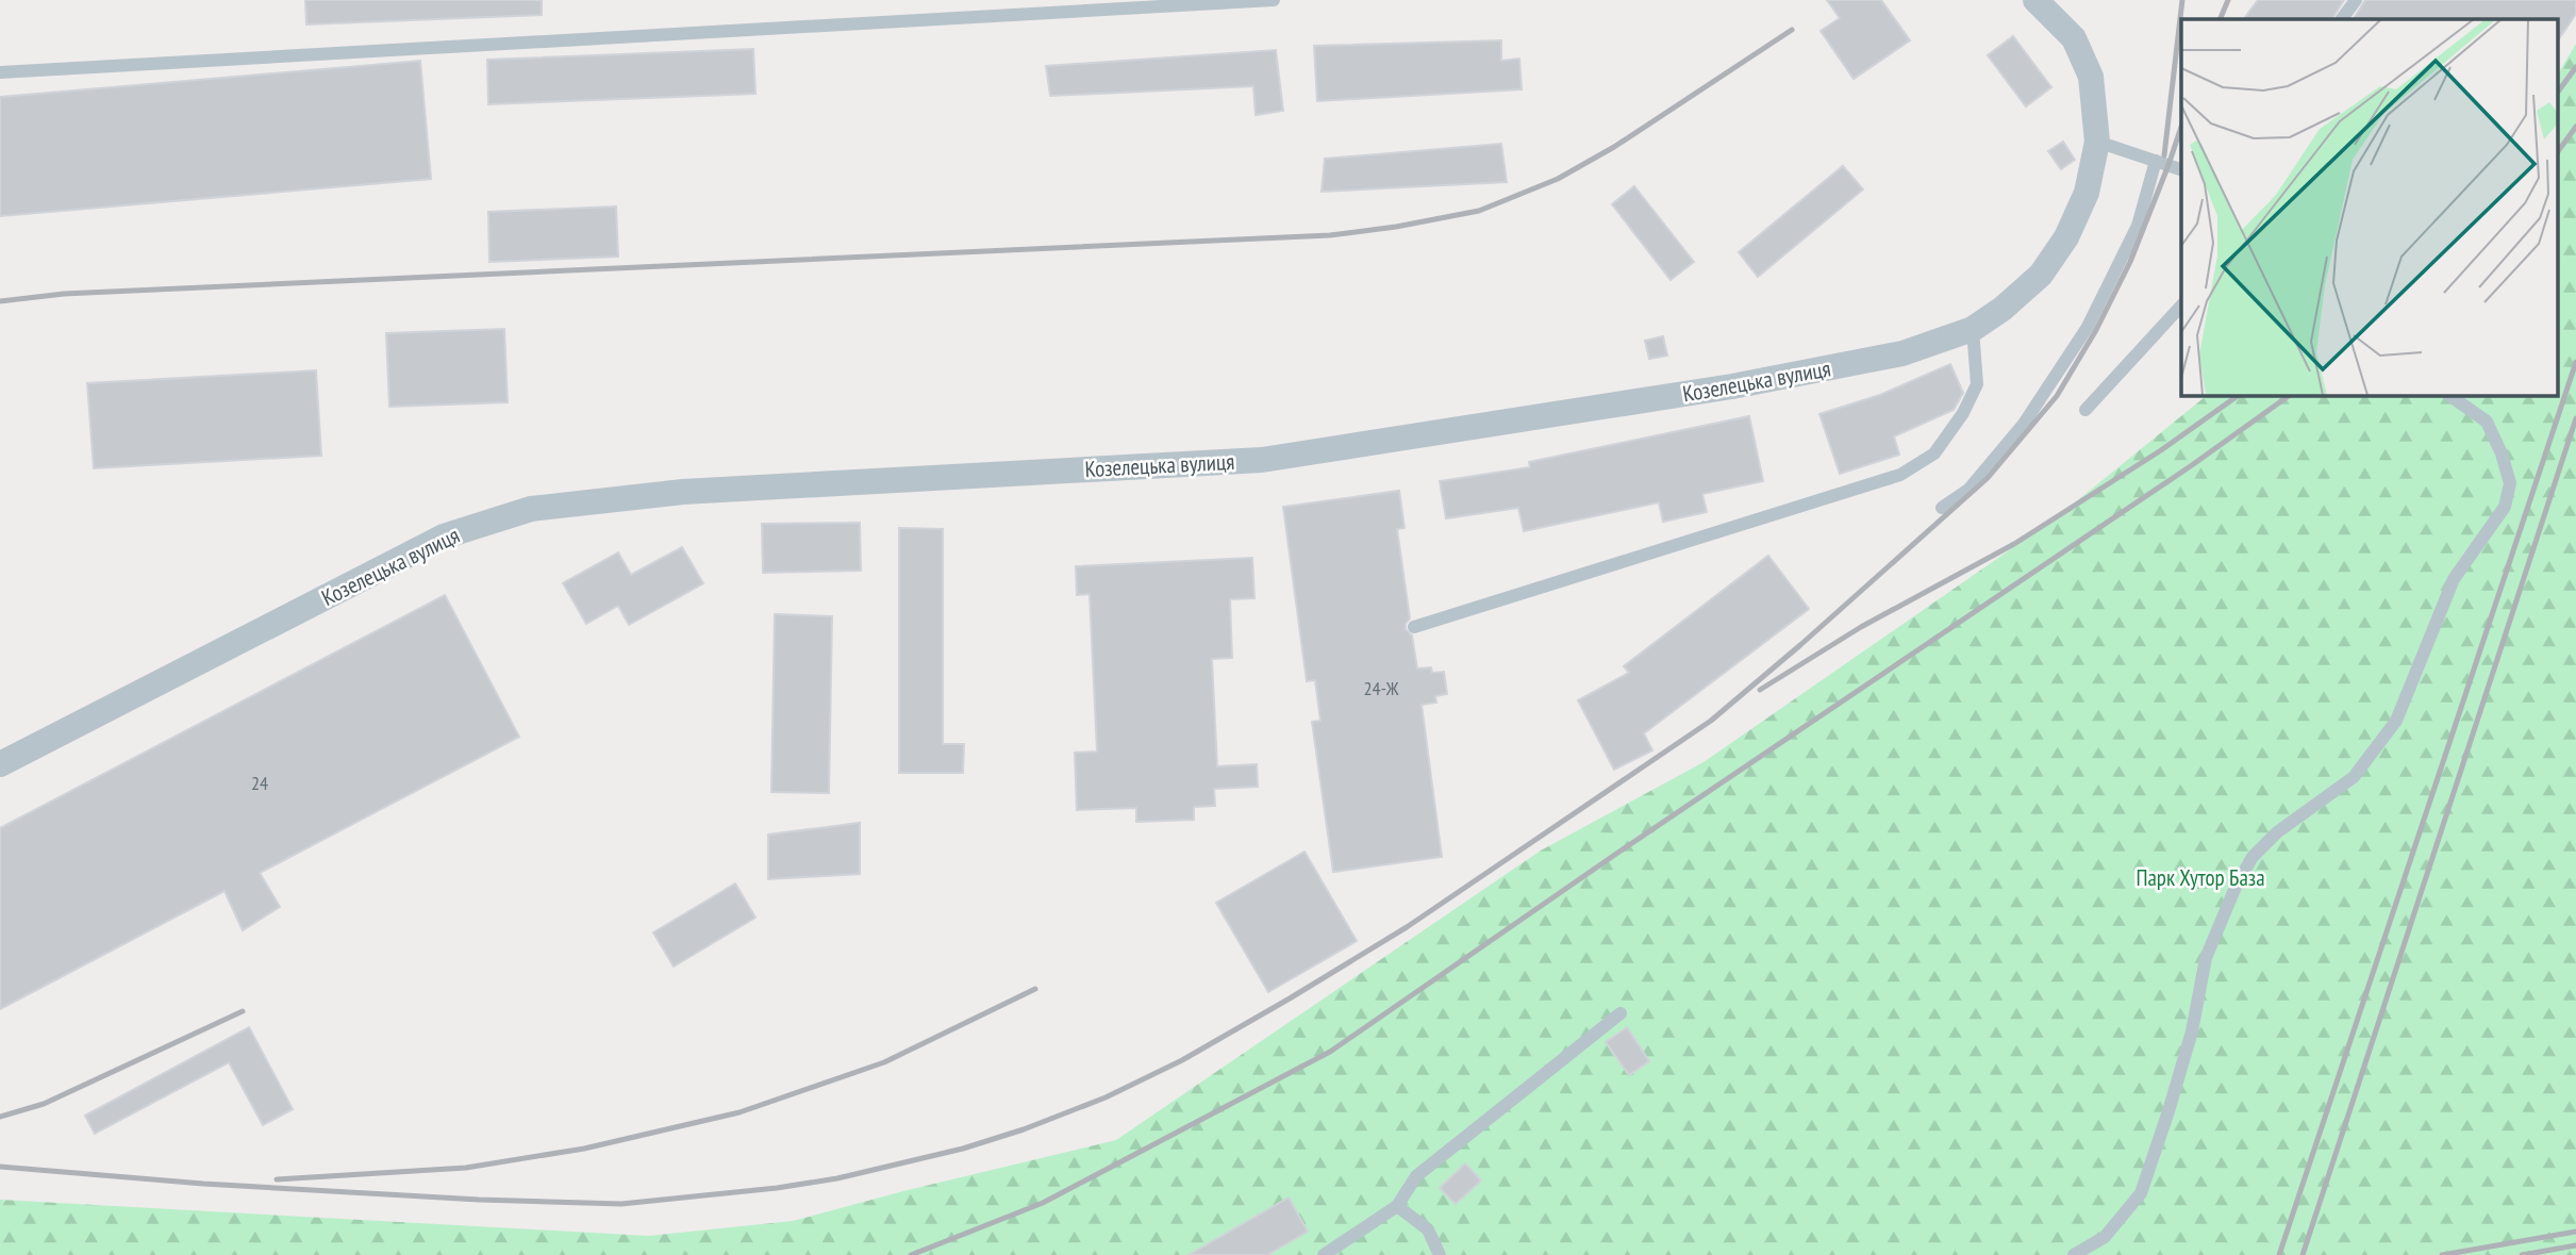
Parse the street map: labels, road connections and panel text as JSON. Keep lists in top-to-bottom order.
{
  "streets": {
    "street": ["Козелецька вулиця"]
  },
  "parks": ["Парк Хутор База"],
  "house_numbers": ["24-Ж", "24"]
}
